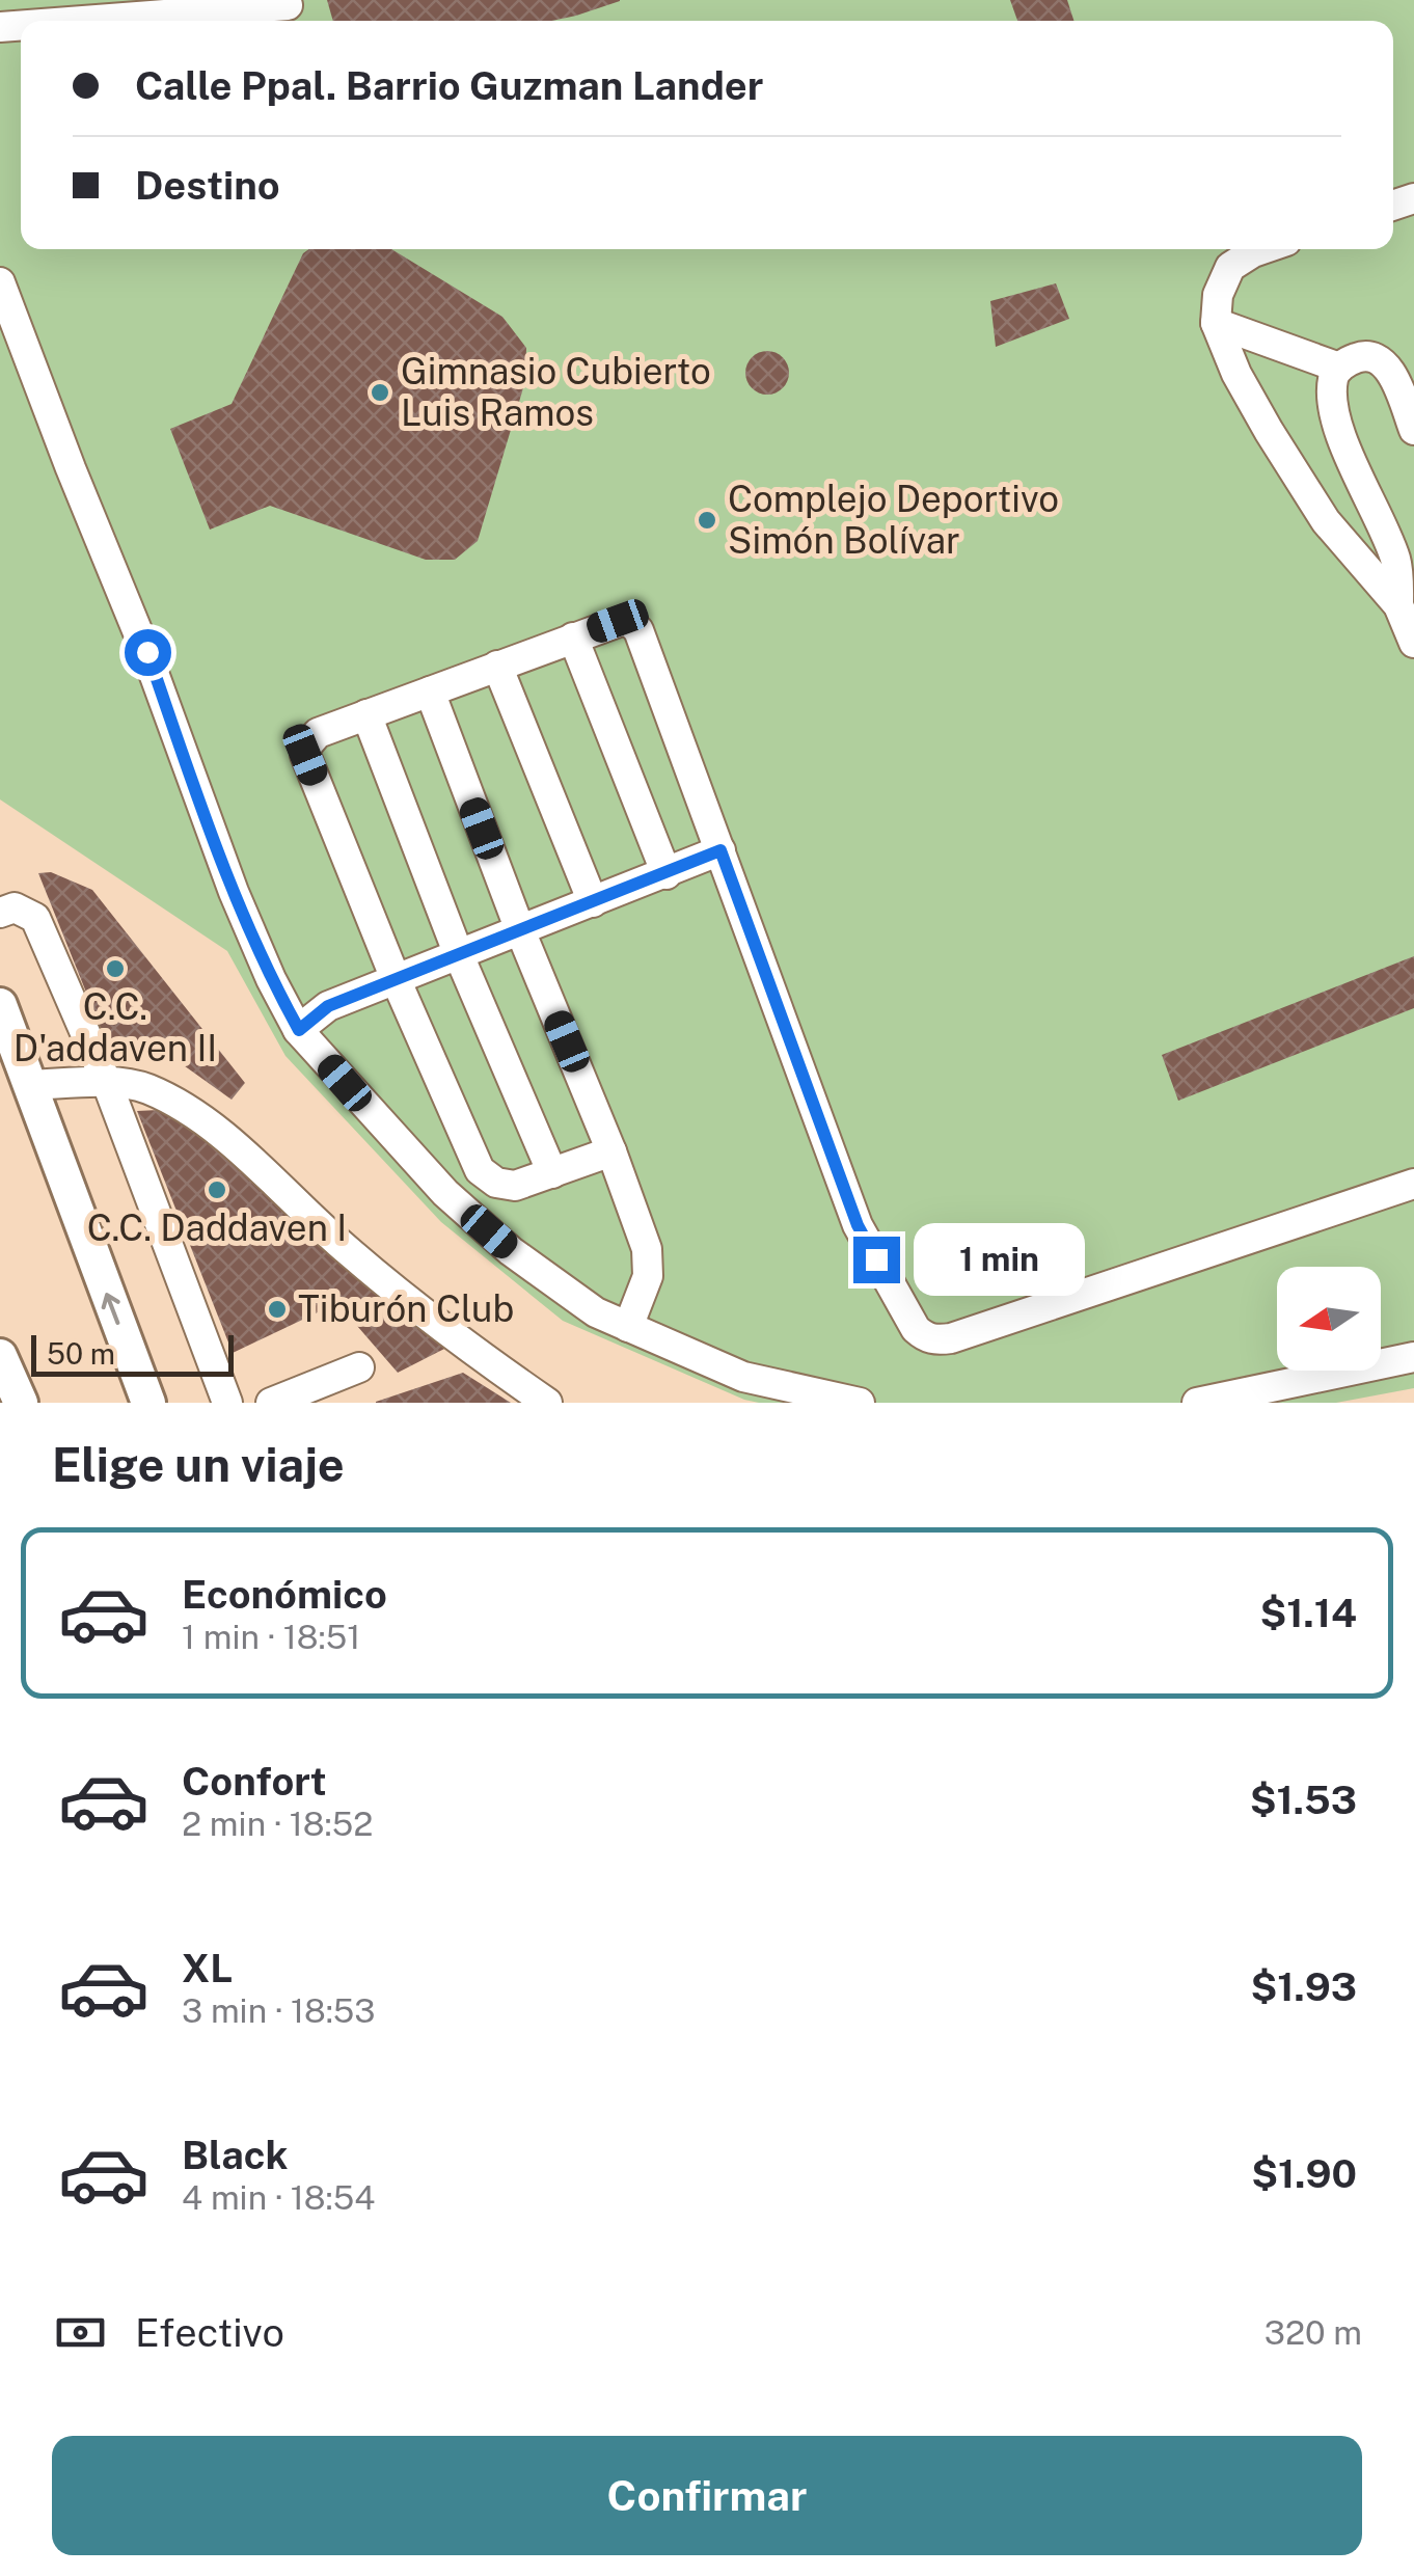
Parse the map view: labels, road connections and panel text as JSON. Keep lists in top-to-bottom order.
{
  "places": [
    "Gimnasio Cubierto Luis Ramos",
    "Complejo Deportivo Simón Bolívar",
    "C.C. D'addaven II",
    "C.C. Daddaven I",
    "Tiburón Club"
  ],
  "scale_bar": "50 m",
  "north": "left",
  "page": {
    "banner": ["Calle Ppal. Barrio Guzman Lander", "Destino"],
    "bubble": "1 min",
    "scale": "50 m",
    "heading": "Elige un viaje",
    "list": [
      {
        "name": "Económico",
        "note": "1 min · 18:51",
        "value": "$1.14"
      },
      {
        "name": "Confort",
        "note": "2 min · 18:52",
        "value": "$1.53"
      },
      {
        "name": "XL",
        "note": "3 min · 18:53",
        "value": "$1.93"
      },
      {
        "name": "Black",
        "note": "4 min · 18:54",
        "value": "$1.90"
      }
    ],
    "pay": ["Efectivo", "320 m"],
    "buttons": "Confirmar"
  }
}
